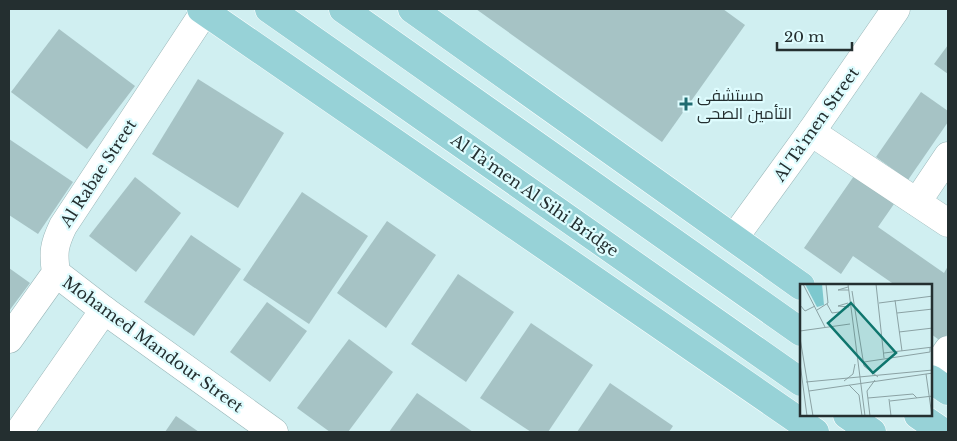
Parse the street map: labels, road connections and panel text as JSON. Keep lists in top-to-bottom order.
{
  "streets": {
    "main road": ["Al Ta'men Al Sihi Bridge"],
    "street": ["Al Ta'men Street", "Al Rabae Street", "Mohamed Mandour Street"]
  },
  "crossings": [
    ["Al Rabae Street", "Mohamed Mandour Street"]
  ],
  "places": {
    "health": ["مستشفى التأمين الصحى"]
  },
  "scale_bar": "20 m"
}
